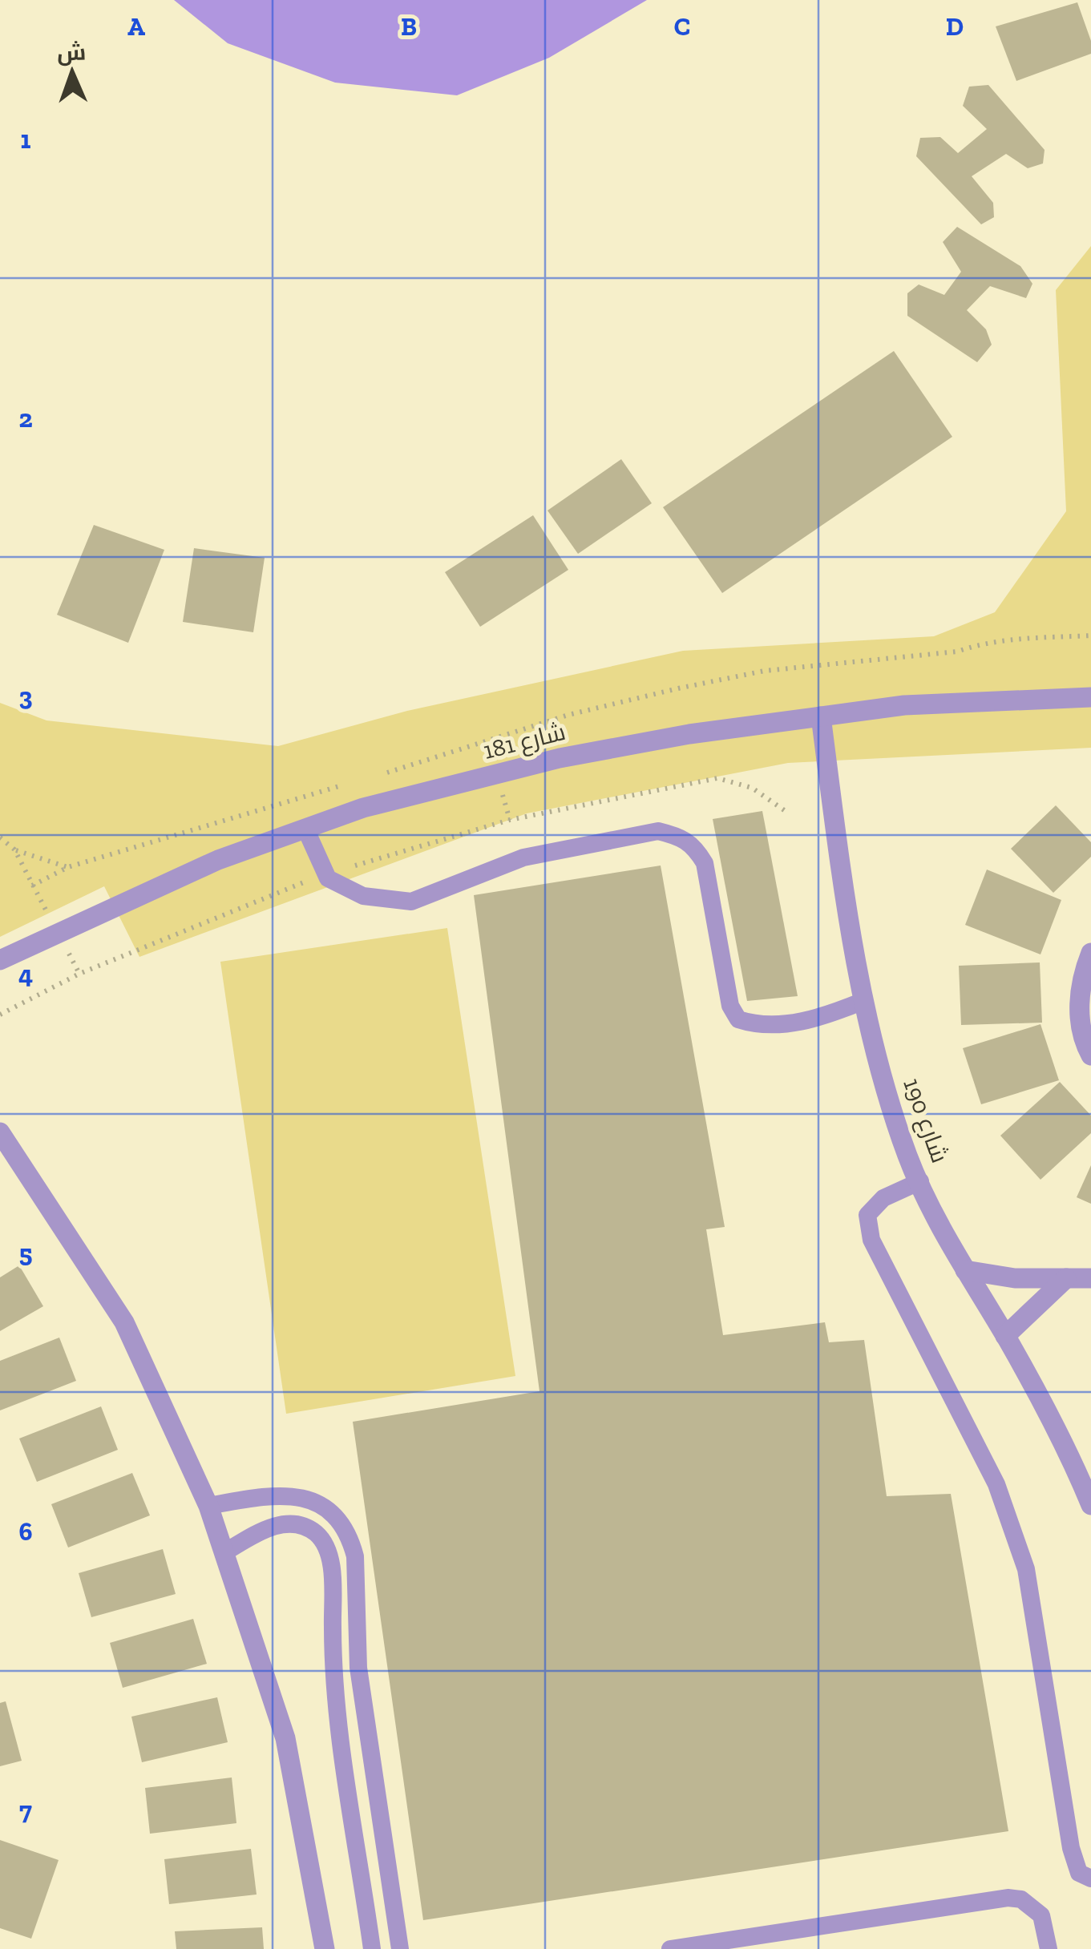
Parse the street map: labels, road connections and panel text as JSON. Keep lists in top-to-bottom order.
{
  "streets": {
    "street": ["شارع 181", "شارع 190"]
  },
  "crossings": [
    ["شارع 181", "شارع 190"]
  ],
  "north": "top",
  "grid": {
    "columns": [
      "A",
      "B",
      "C",
      "D"
    ],
    "rows": [
      "1",
      "2",
      "3",
      "4",
      "5",
      "6",
      "7"
    ]
  }
}
